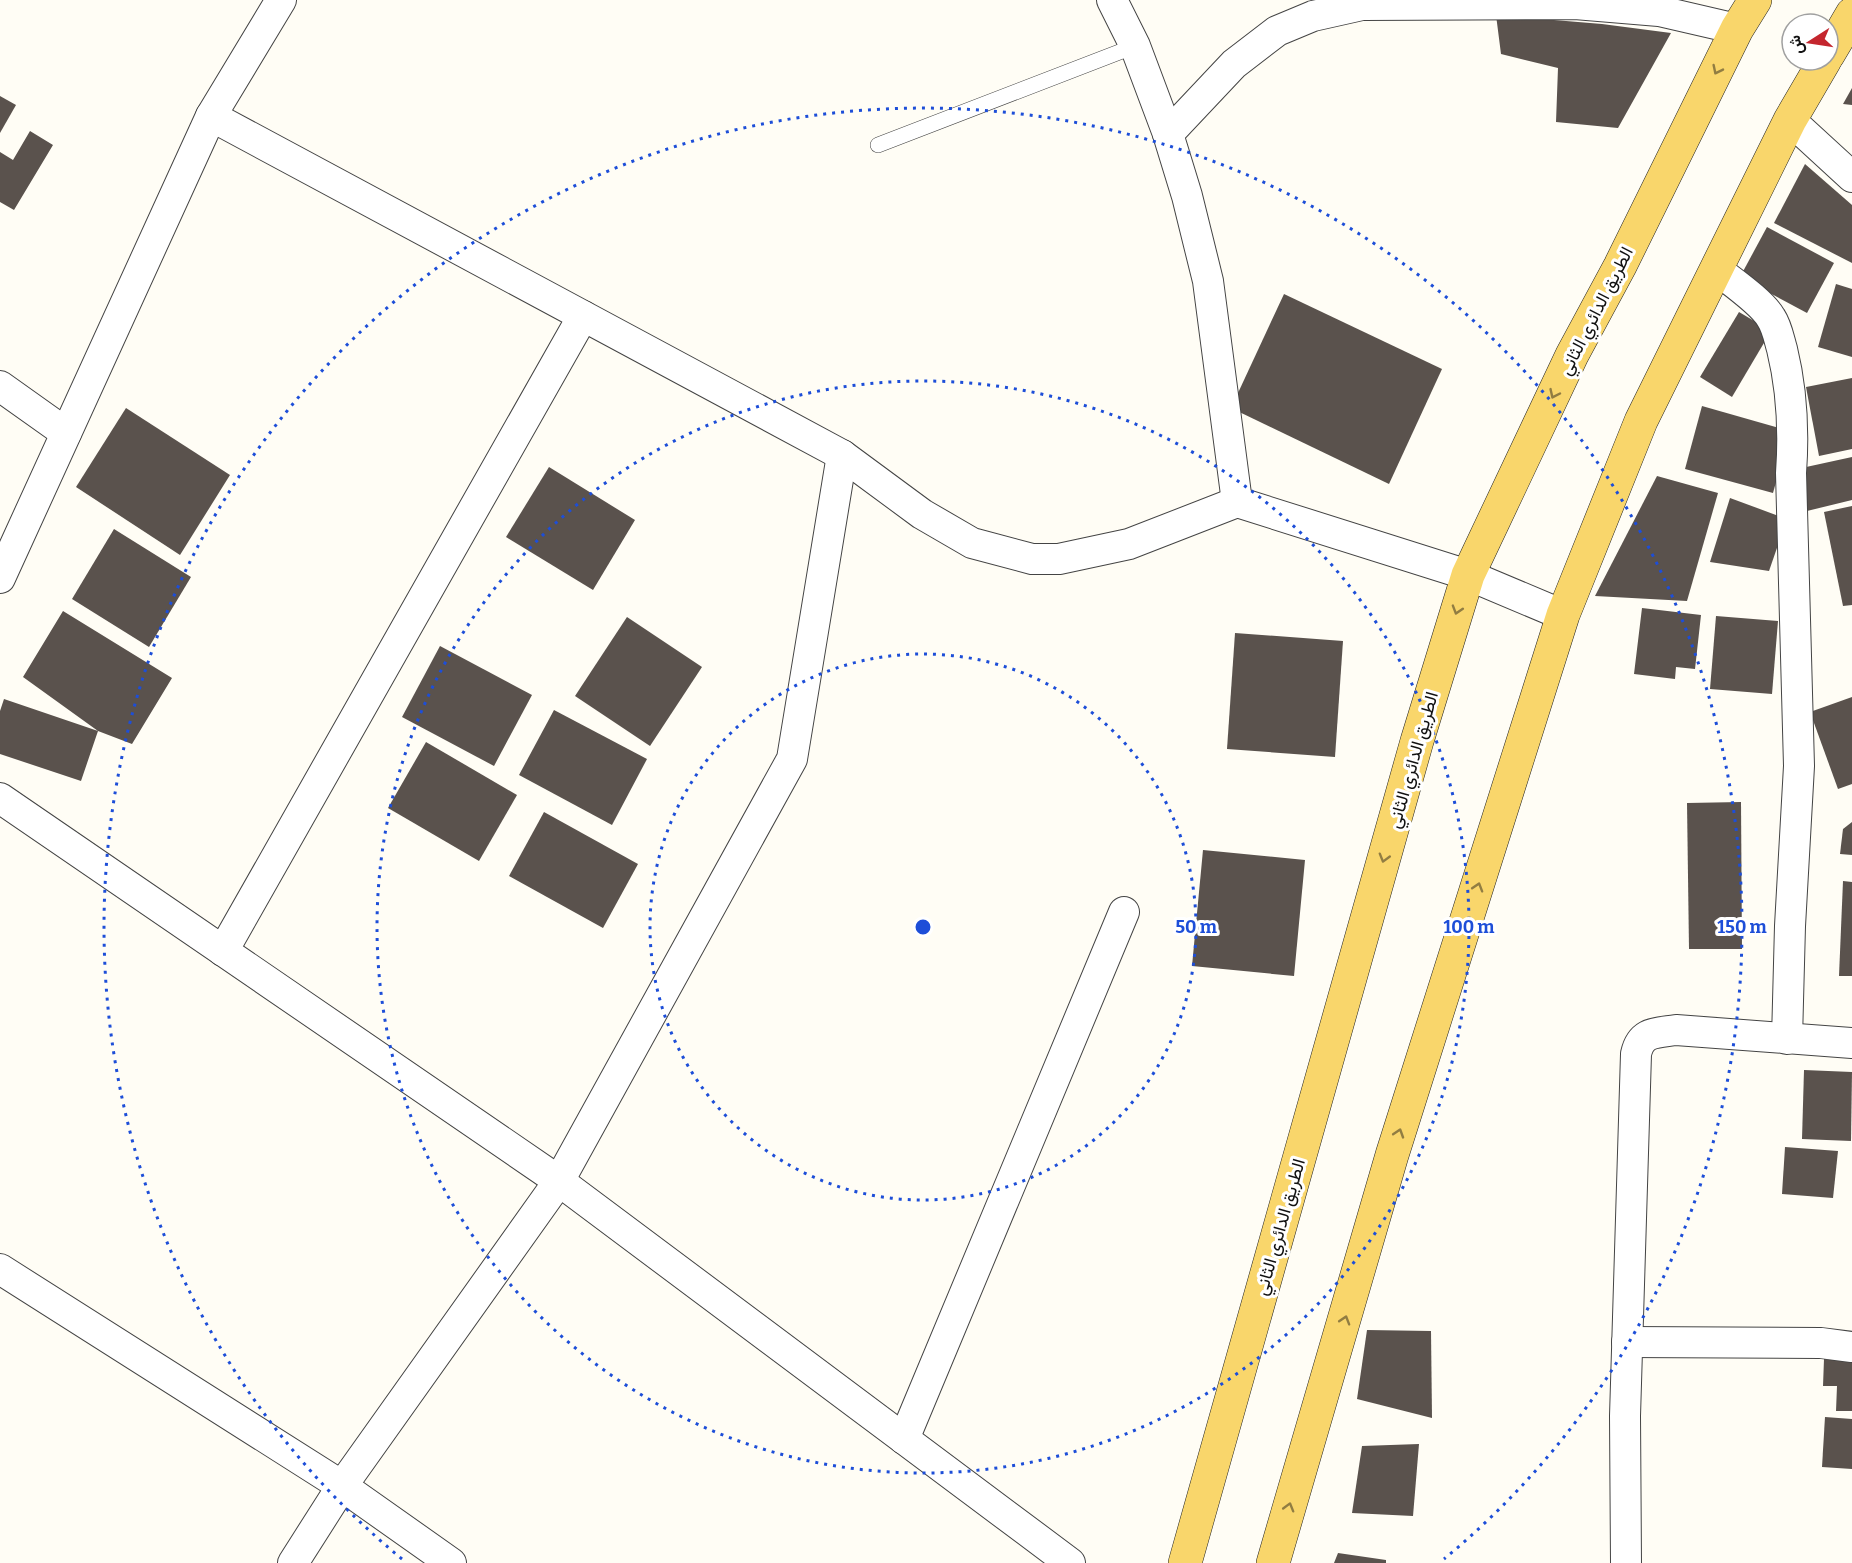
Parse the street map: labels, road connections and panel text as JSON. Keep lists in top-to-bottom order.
{
  "streets": {
    "main road": ["الطريق الدائري الثاني"]
  },
  "north": "left",
  "rings": ["50 m", "100 m", "150 m"]
}
